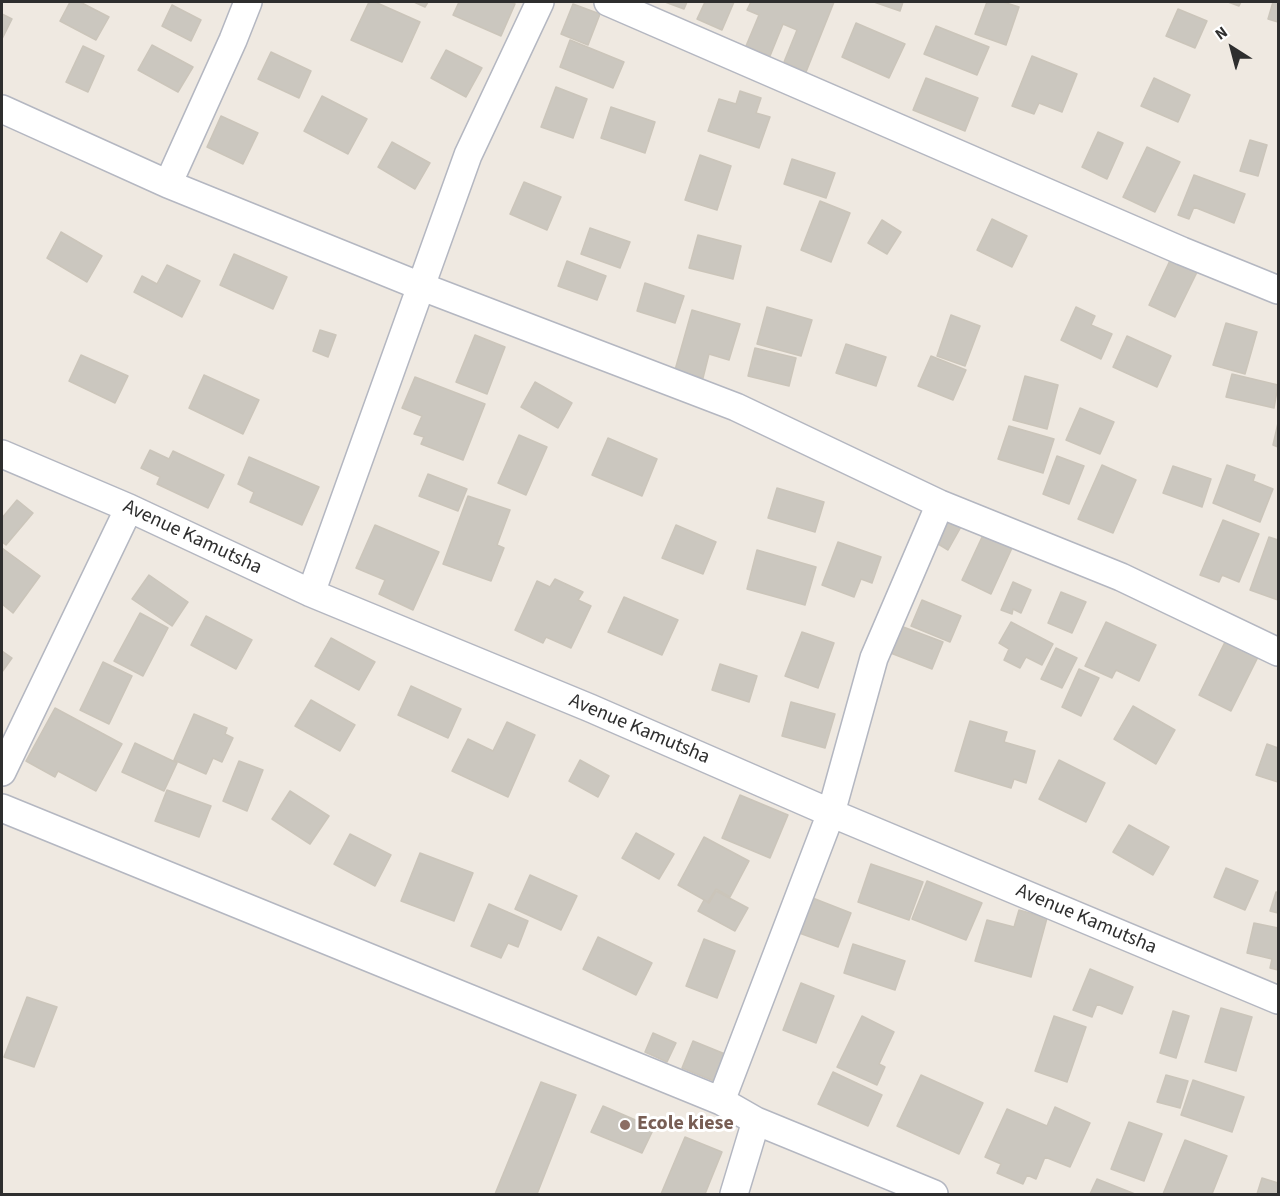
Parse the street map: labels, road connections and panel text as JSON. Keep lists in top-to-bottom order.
{
  "streets": {
    "street": ["Avenue Kamutsha"]
  },
  "places": ["Ecole kiese"],
  "north": "top left"
}
